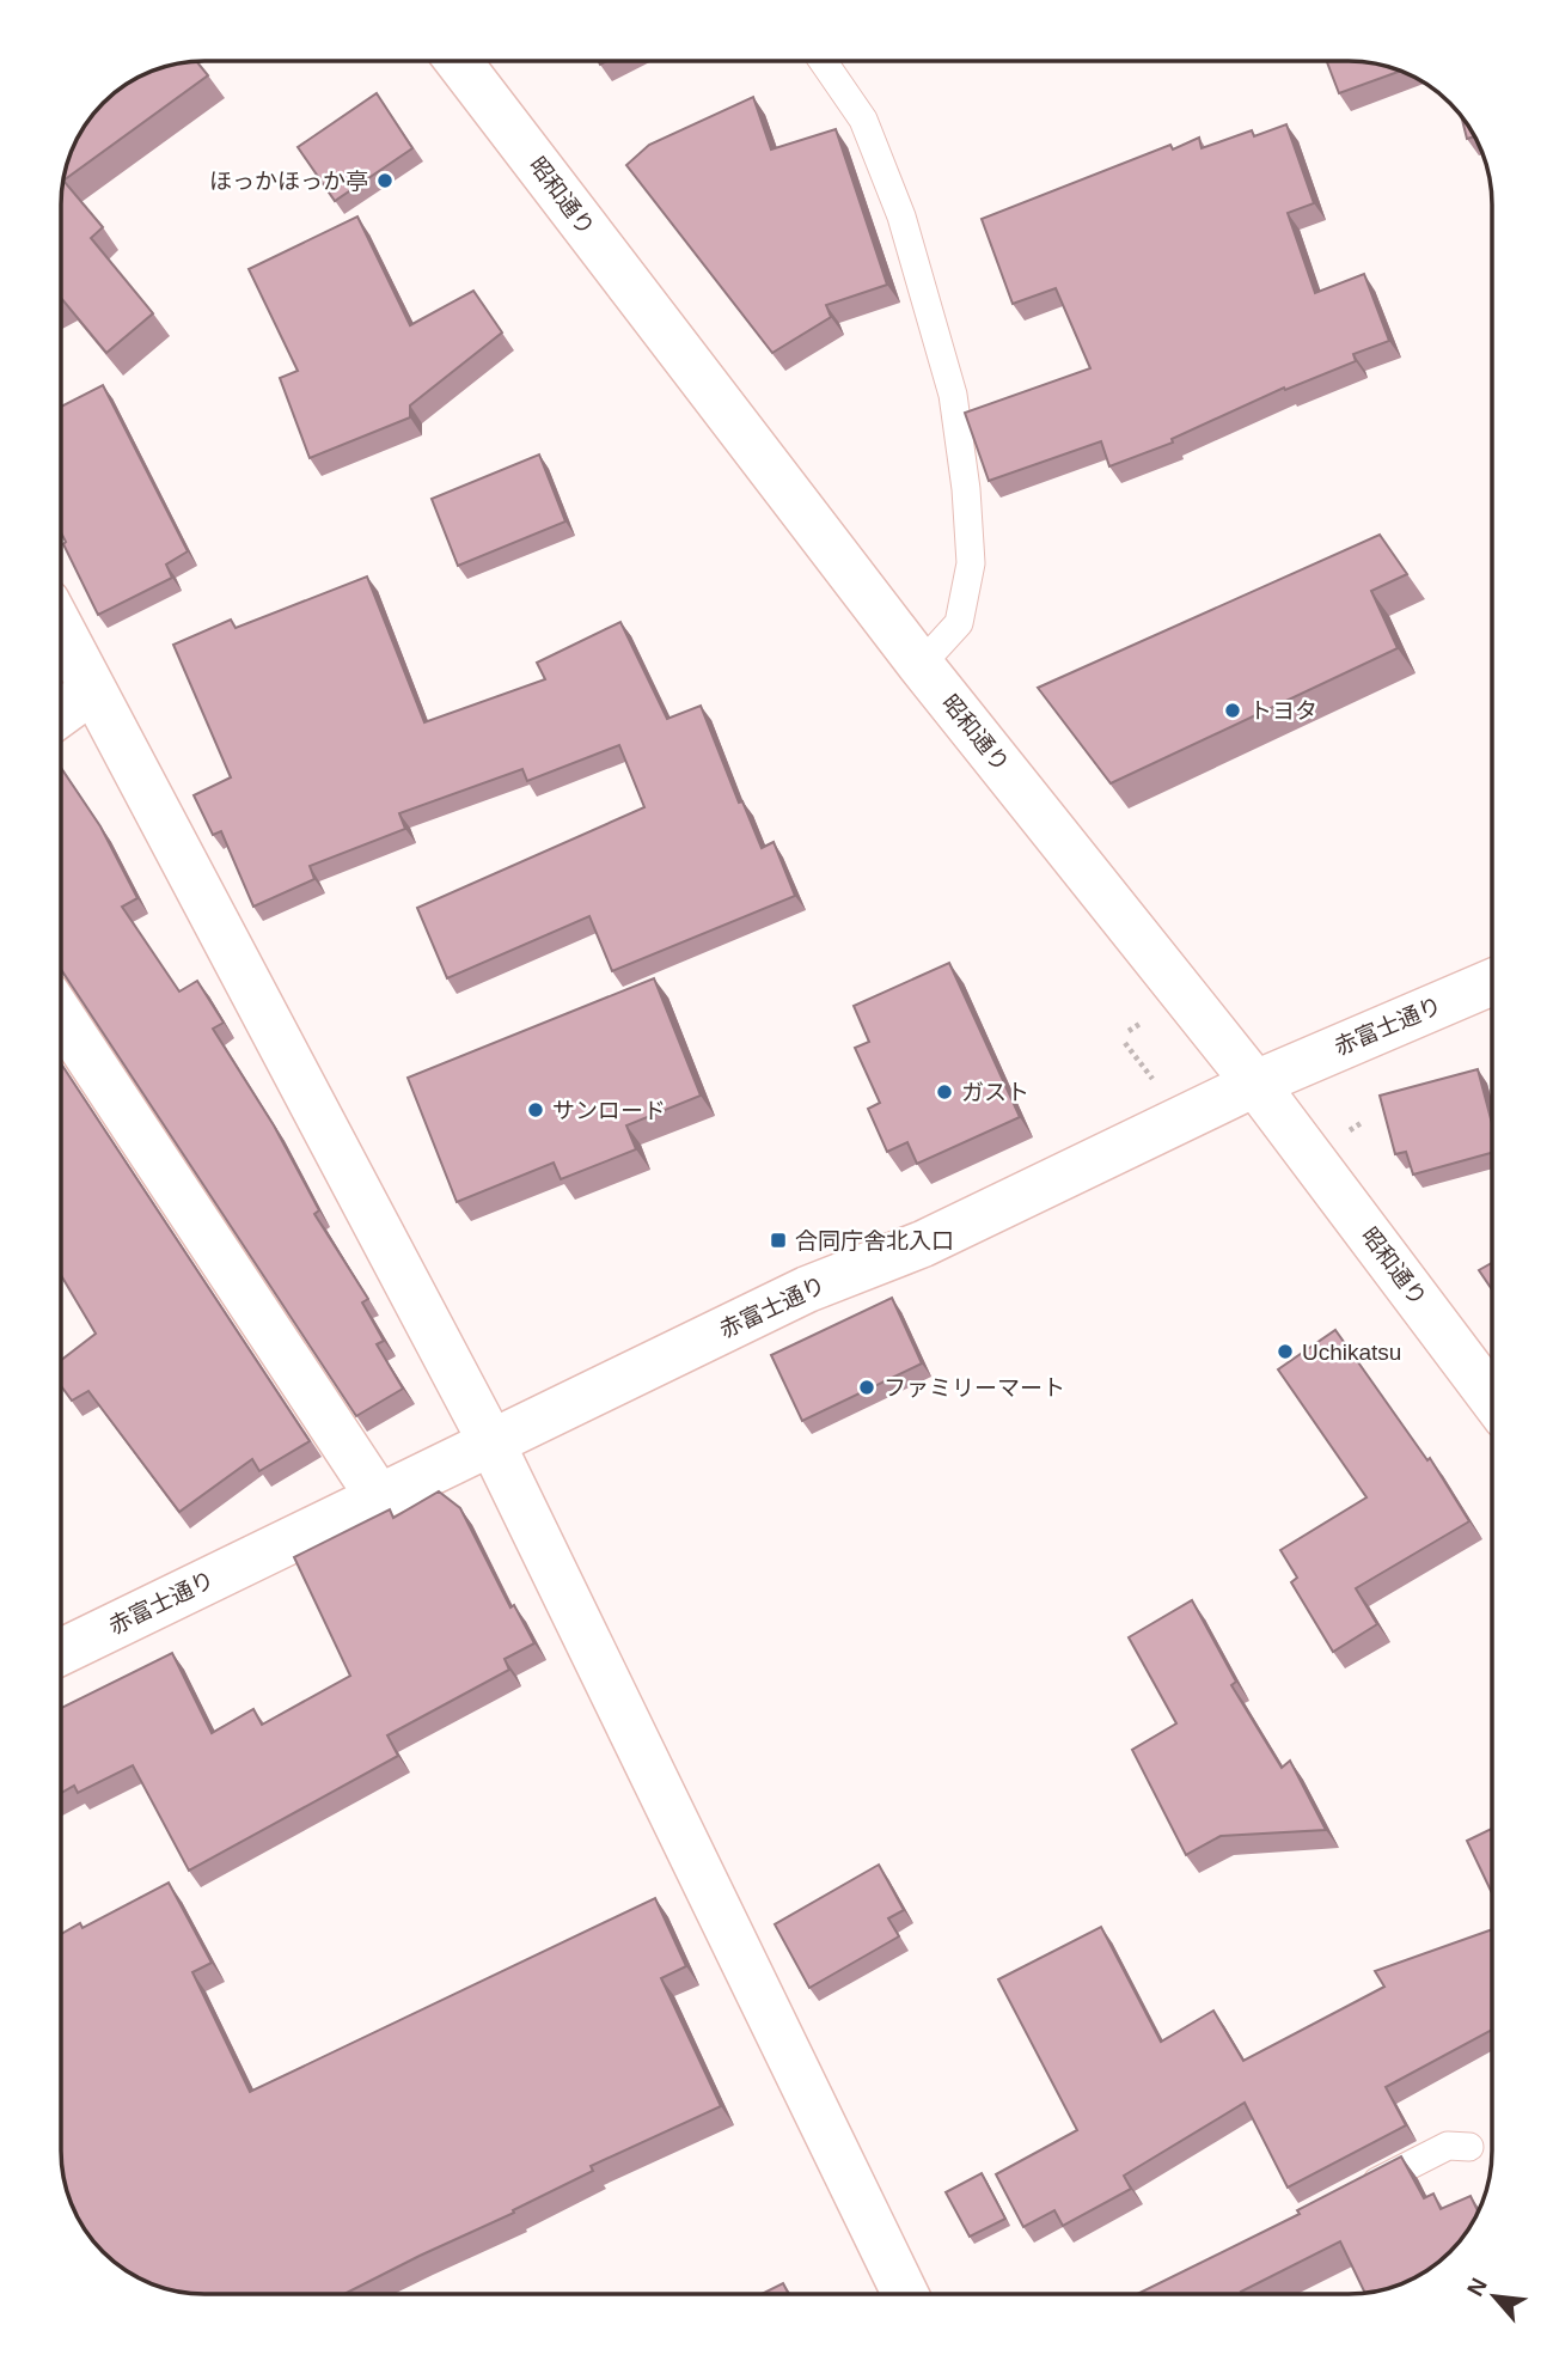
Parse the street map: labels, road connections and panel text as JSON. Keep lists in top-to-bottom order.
{
  "streets": {
    "street": ["昭和通り", "赤富士通り"]
  },
  "crossings": [
    ["昭和通り", "赤富士通り"]
  ],
  "places": {
    "other": [
      "ほっかほっか亭",
      "トヨタ",
      "ガスト",
      "サンロード",
      "Uchikatsu",
      "ファミリーマート"
    ],
    "transit": ["合同庁舎北入口"]
  },
  "north": "top left"
}
